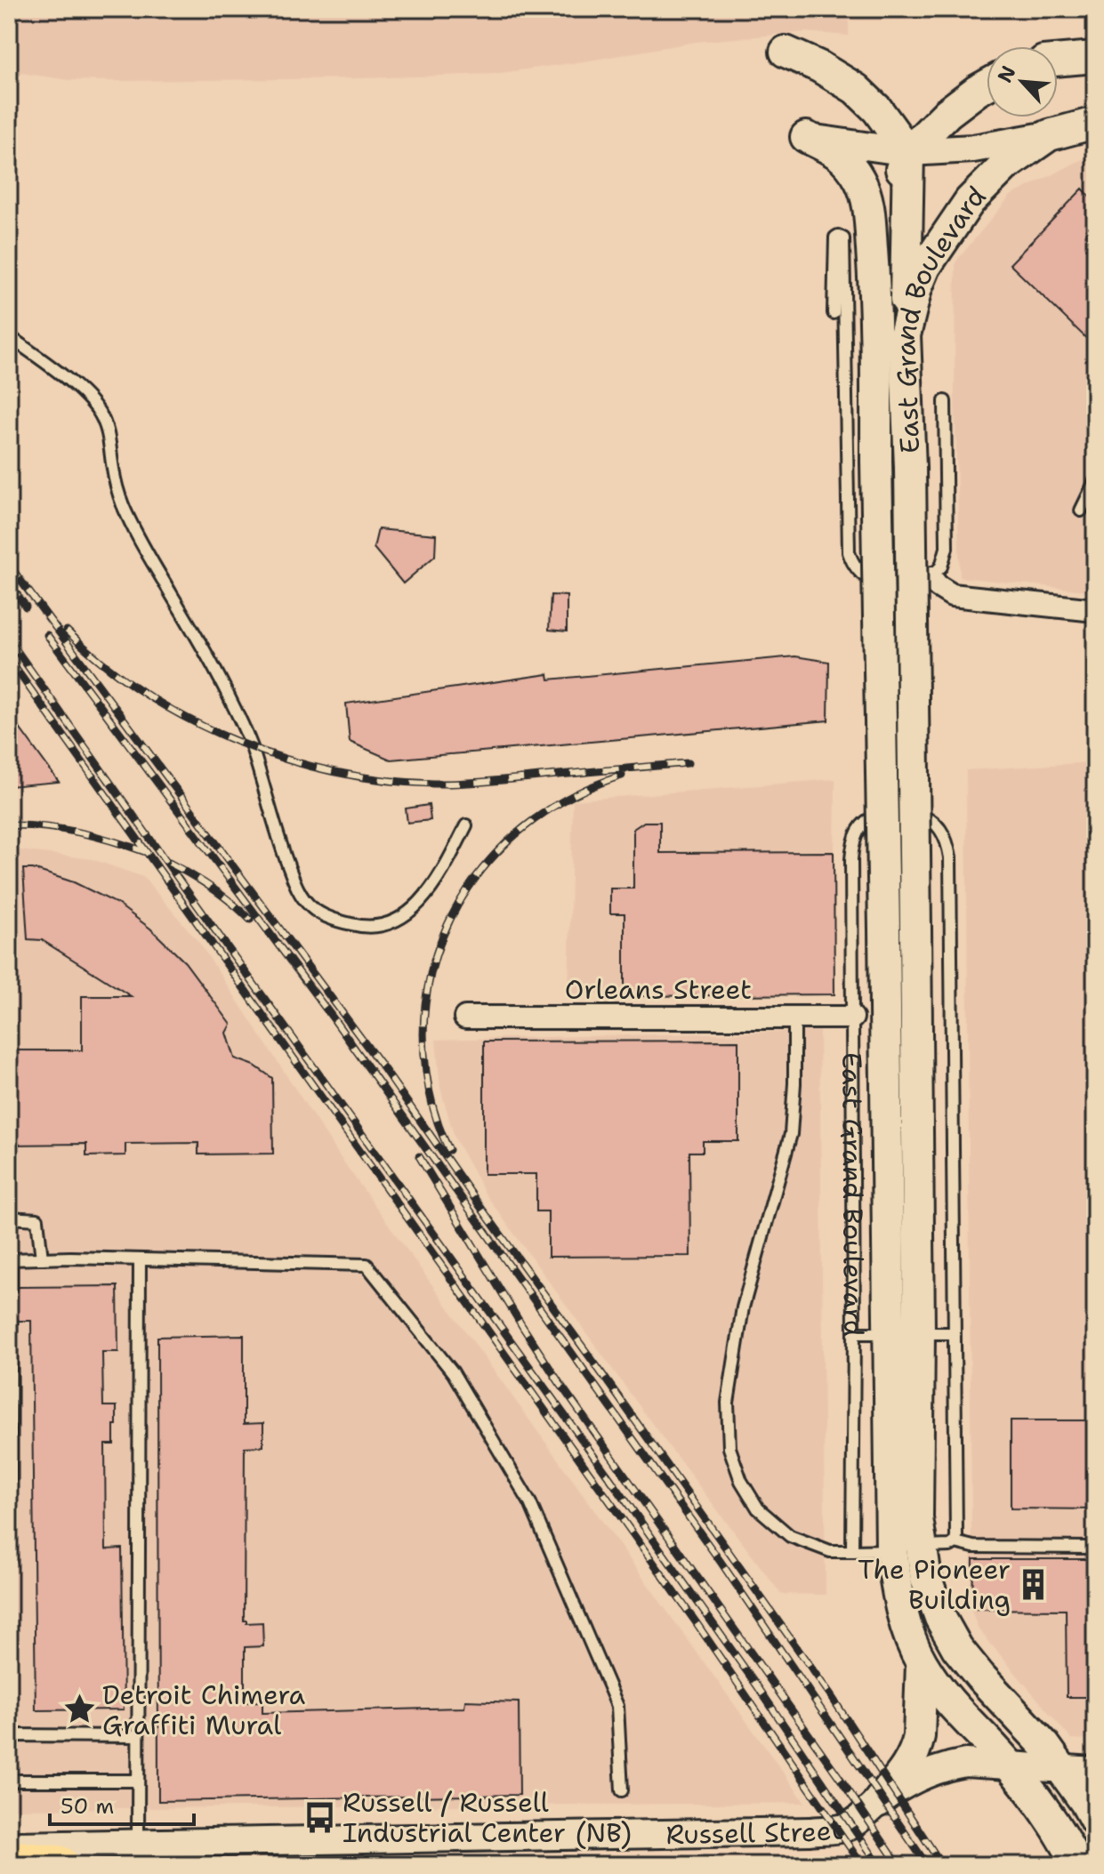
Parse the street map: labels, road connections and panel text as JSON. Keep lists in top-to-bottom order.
{
  "streets": {
    "main road": ["East Grand Boulevard"],
    "street": ["Orleans Street", "Russell Street"]
  },
  "crossings": [
    ["East Grand Boulevard", "Orleans Street"],
    ["East Grand Boulevard", "Russell Street"]
  ],
  "places": {
    "building": ["The Pioneer Building"],
    "place": ["Detroit Chimera Graffiti Mural"],
    "bus stop": ["Russell / Russell Industrial Center (NB)"]
  },
  "scale_bar": "50 m",
  "north": "top left"
}
